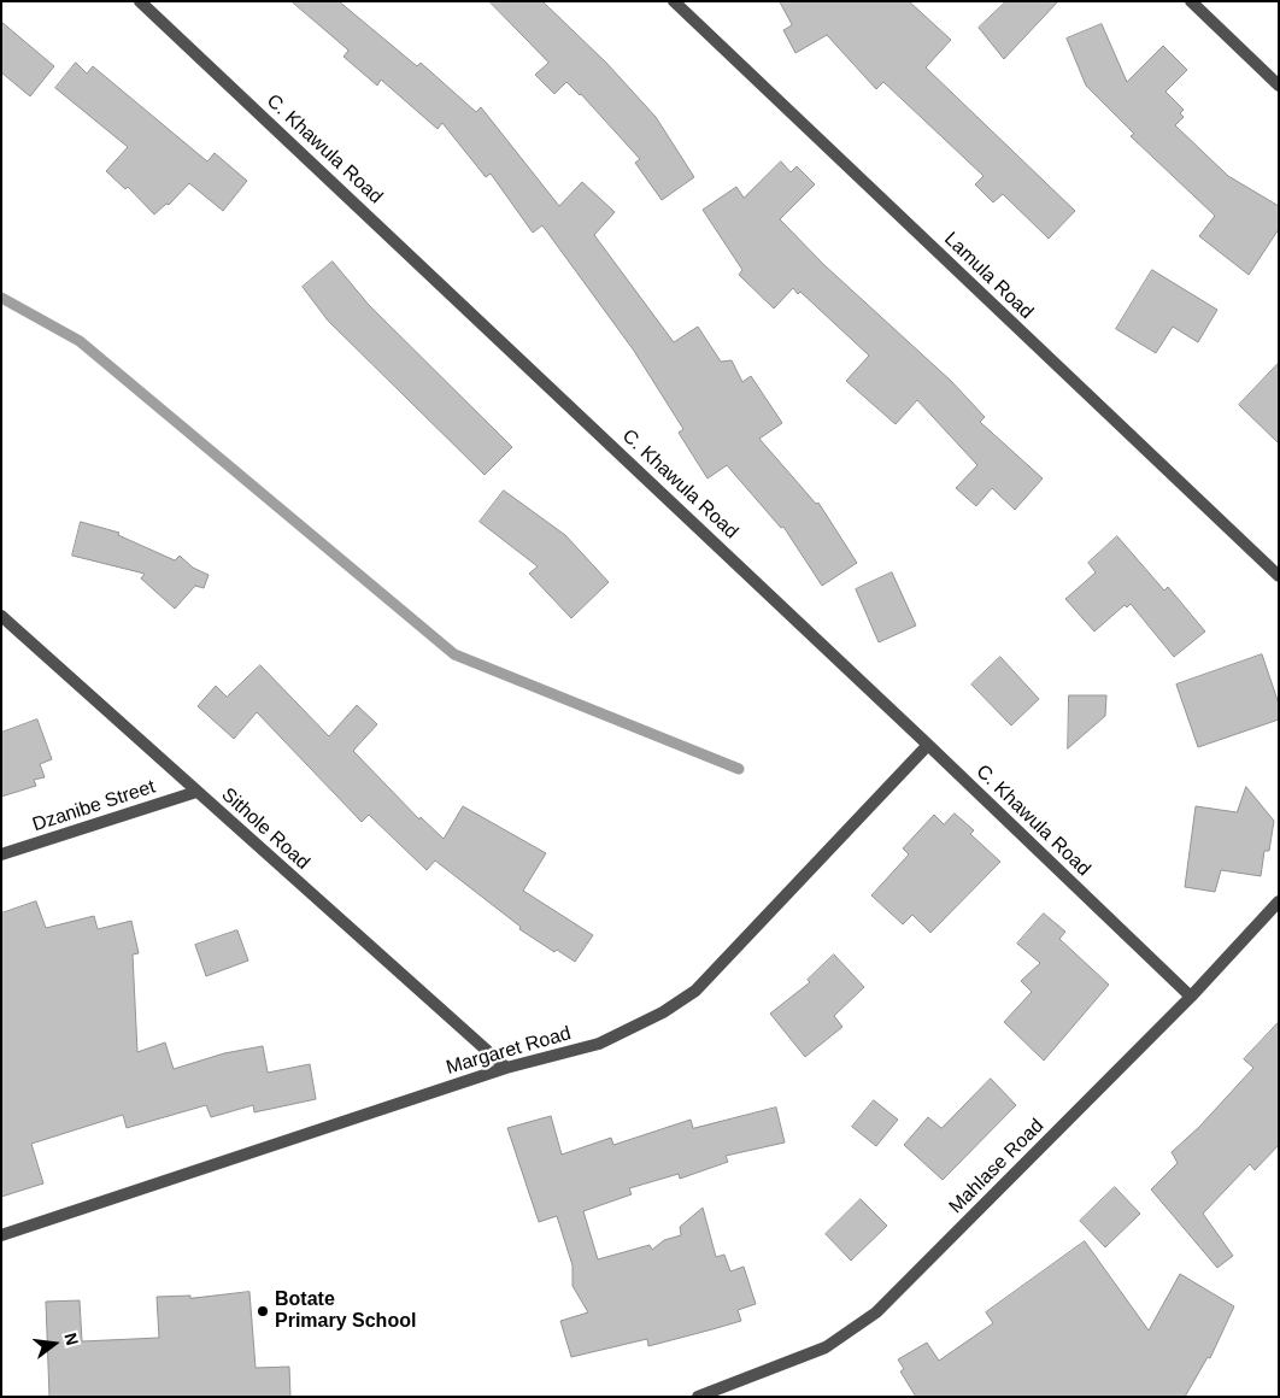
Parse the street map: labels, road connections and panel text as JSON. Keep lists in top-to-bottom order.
{
  "streets": {
    "street": [
      "C. Khawula Road",
      "Lamula Road",
      "Dzanibe Street",
      "Sithole Road",
      "Margaret Road",
      "Mahlase Road"
    ]
  },
  "crossings": [
    ["C. Khawula Road", "Margaret Road"],
    ["C. Khawula Road", "Mahlase Road"],
    ["Dzanibe Street", "Sithole Road"],
    ["Sithole Road", "Margaret Road"]
  ],
  "places": ["Botate Primary School"],
  "north": "right"
}
